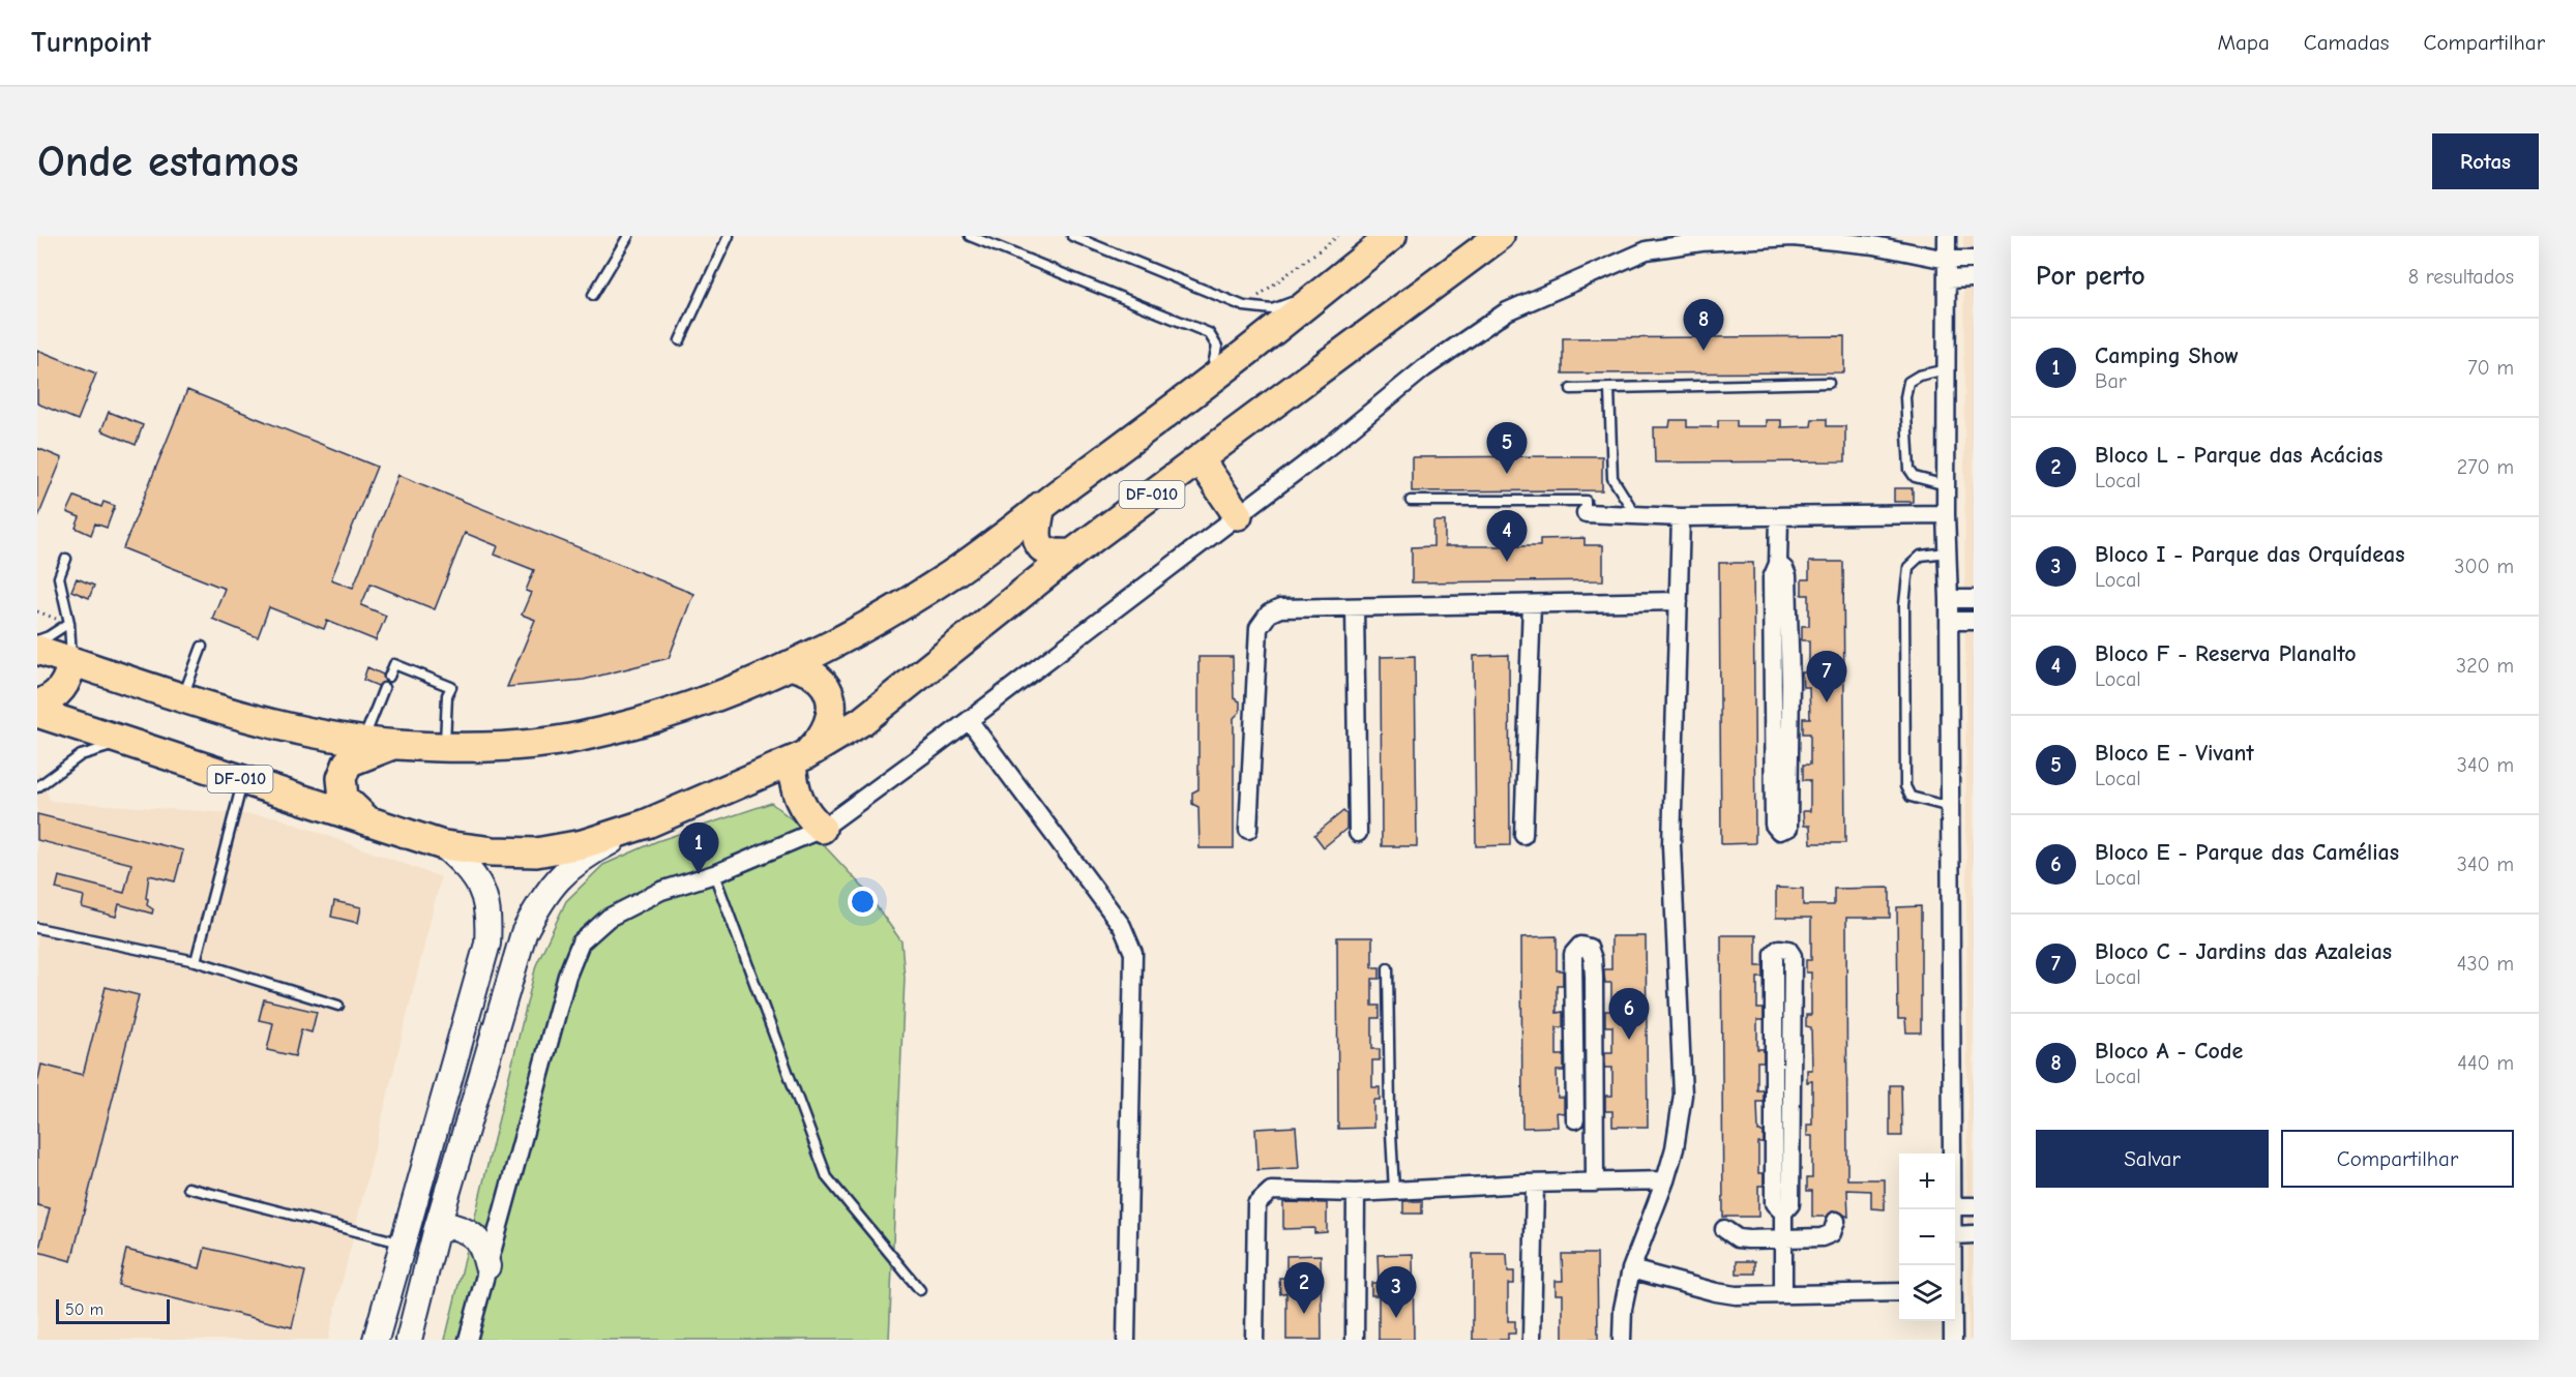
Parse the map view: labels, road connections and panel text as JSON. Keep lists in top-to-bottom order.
{
  "streets": {
    "main road": ["DF-010"]
  },
  "scale_bar": "50 m",
  "page": {
    "header": "Turnpoint",
    "nav": ["Mapa", "Camadas", "Compartilhar"],
    "buttons": [
      "Rotas",
      ["Salvar", "Compartilhar"]
    ],
    "title": "Onde estamos",
    "heading": ["Por perto", "8 resultados"],
    "pins": [
      "8",
      "5",
      "4",
      "7",
      "1",
      "6",
      "2",
      "3"
    ],
    "list": [
      {
        "mark": "1",
        "name": "Camping Show",
        "note": "Bar",
        "value": "70 m"
      },
      {
        "mark": "2",
        "name": "Bloco L - Parque das Acácias",
        "note": "Local",
        "value": "270 m"
      },
      {
        "mark": "3",
        "name": "Bloco I - Parque das Orquídeas",
        "note": "Local",
        "value": "300 m"
      },
      {
        "mark": "4",
        "name": "Bloco F - Reserva Planalto",
        "note": "Local",
        "value": "320 m"
      },
      {
        "mark": "5",
        "name": "Bloco E - Vivant",
        "note": "Local",
        "value": "340 m"
      },
      {
        "mark": "6",
        "name": "Bloco E - Parque das Camélias",
        "note": "Local",
        "value": "340 m"
      },
      {
        "mark": "7",
        "name": "Bloco C - Jardins das Azaleias",
        "note": "Local",
        "value": "430 m"
      },
      {
        "mark": "8",
        "name": "Bloco A - Code",
        "note": "Local",
        "value": "440 m"
      }
    ],
    "map_buttons": ["+", "−"],
    "scale": "50 m"
  }
}
